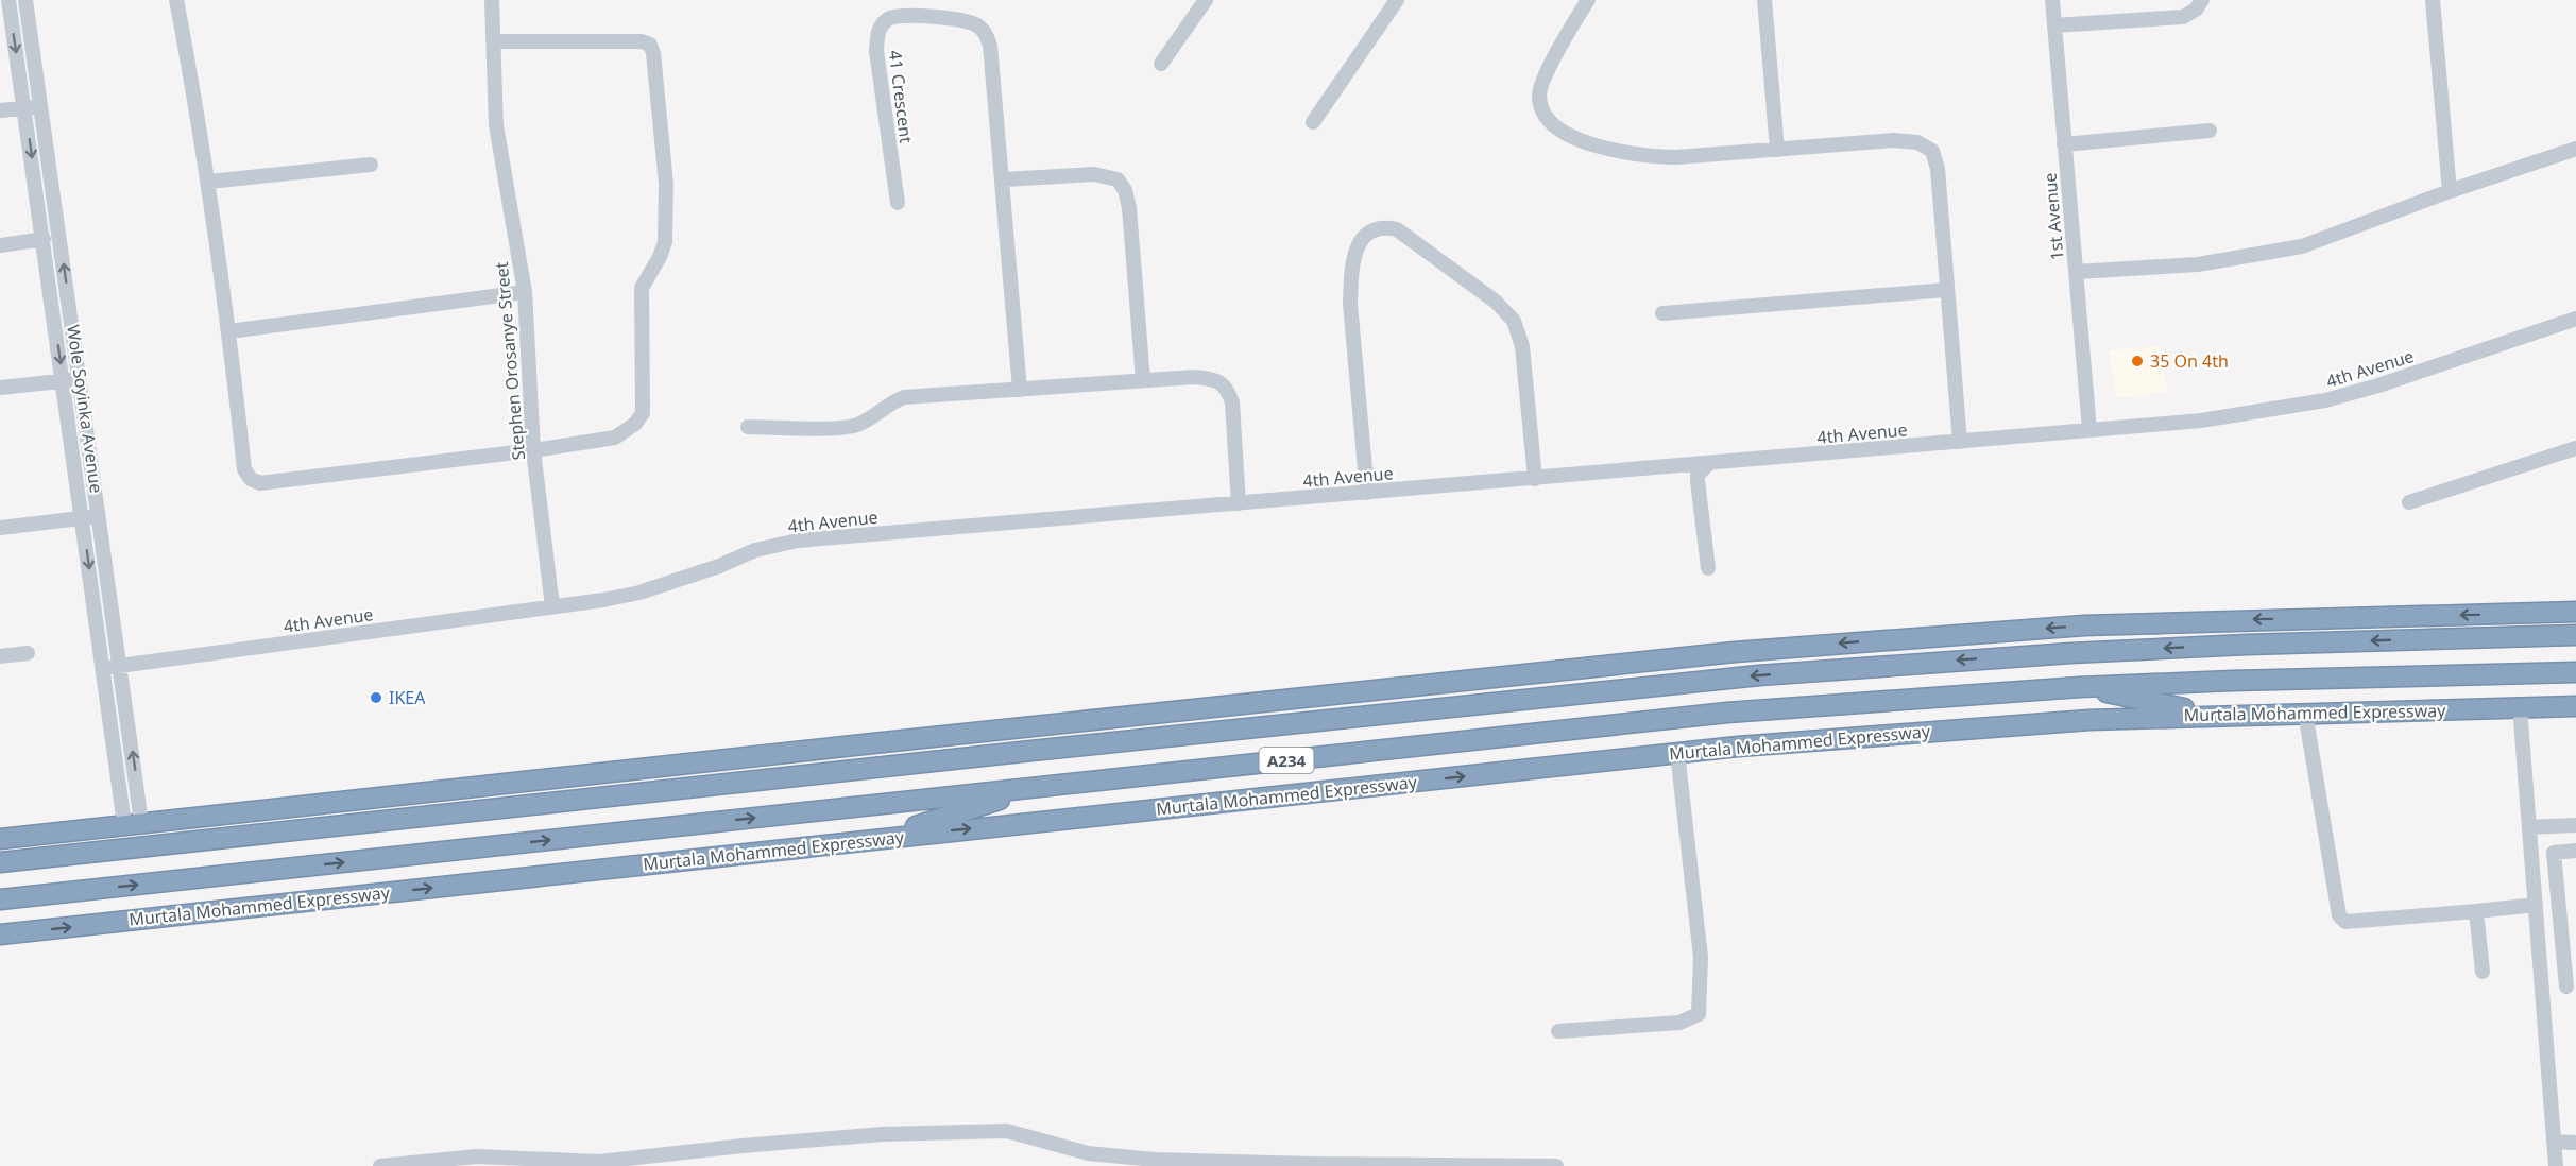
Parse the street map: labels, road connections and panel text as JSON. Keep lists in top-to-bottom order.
{
  "streets": {
    "highway": ["Murtala Mohammed Expressway", "A234"],
    "street": [
      "41 Crescent",
      "1st Avenue",
      "Stephen Orosanye Street",
      "4th Avenue",
      "Wole Soyinka Avenue"
    ]
  },
  "crossings": [
    ["1st Avenue", "4th Avenue"],
    ["Stephen Orosanye Street", "4th Avenue"],
    ["4th Avenue", "Wole Soyinka Avenue"]
  ],
  "places": ["35 On 4th", "IKEA"]
}
